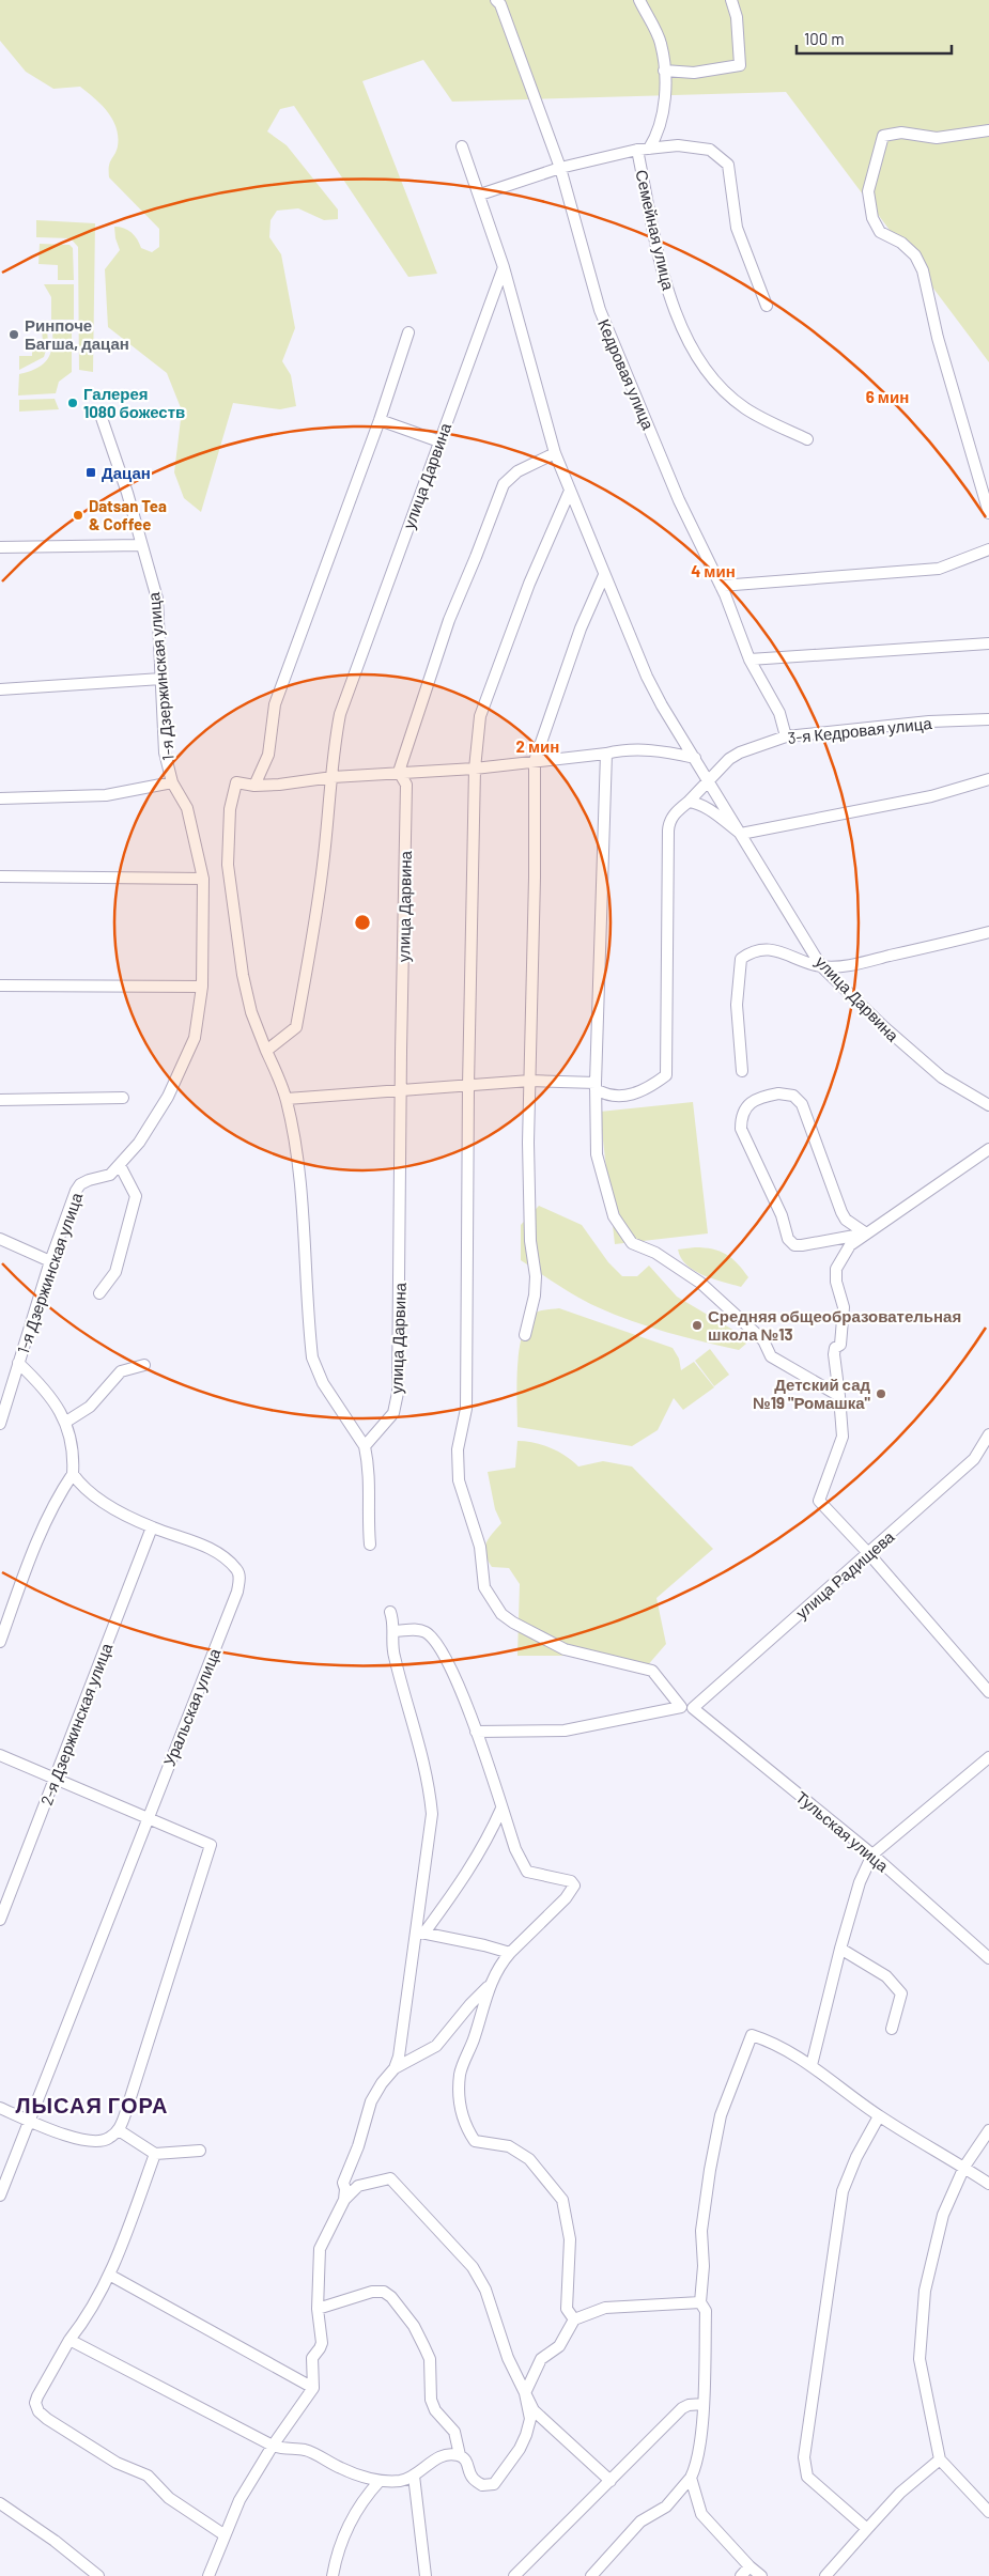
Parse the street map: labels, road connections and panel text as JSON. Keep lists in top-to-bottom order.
{
  "streets": {
    "street": [
      "Семейная улица",
      "Кедровая улица",
      "улица Дарвина",
      "1-я Дзержинская улица",
      "3-я Кедровая улица",
      "улица Радищева",
      "Уральская улица",
      "2-я Дзержинская улица",
      "Тульская улица"
    ]
  },
  "crossings": [
    ["Кедровая улица", "3-я Кедровая улица"],
    ["улица Дарвина", "3-я Кедровая улица"],
    ["улица Радищева", "Тульская улица"],
    ["Уральская улица", "2-я Дзержинская улица"]
  ],
  "districts": ["ЛЫСАЯ ГОРА"],
  "places": {
    "other": [
      "Ринпоче Багша, дацан",
      "Галерея 1080 божеств",
      "Datsan Tea & Coffee",
      "Средняя общеобразовательная школа №13",
      "Детский сад №19 \"Ромашка\""
    ],
    "transit": ["Дацан"]
  },
  "scale_bar": "100 m",
  "rings": ["6 мин", "4 мин", "2 мин"]
}
